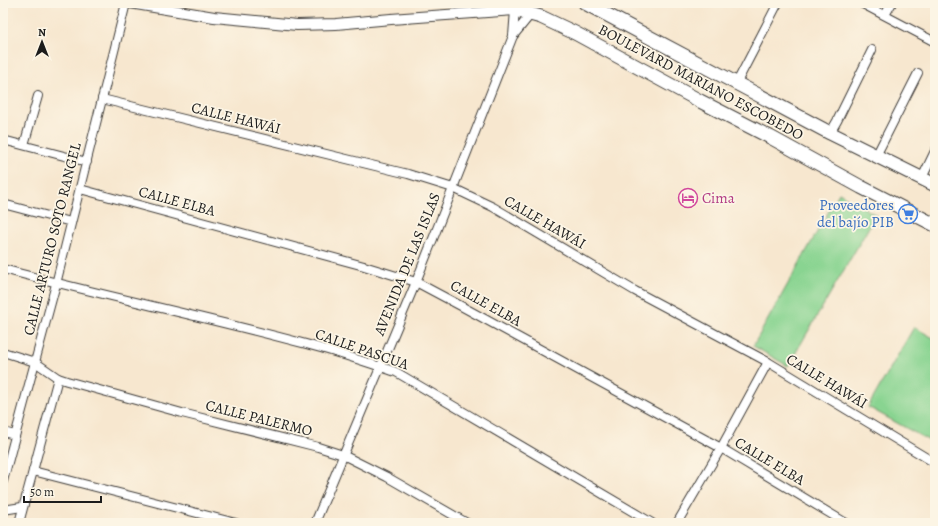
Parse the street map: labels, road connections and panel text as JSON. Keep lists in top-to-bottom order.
{
  "streets": {
    "main road": ["BOULEVARD MARIANO ESCOBEDO"],
    "street": [
      "CALLE HAWÁI",
      "CALLE ELBA",
      "CALLE ARTURO SOTO RANGEL",
      "AVENIDA DE LAS ISLAS",
      "CALLE PASCUA",
      "CALLE PALERMO"
    ]
  },
  "crossings": [
    ["BOULEVARD MARIANO ESCOBEDO", "AVENIDA DE LAS ISLAS"],
    ["CALLE HAWÁI", "CALLE ARTURO SOTO RANGEL"],
    ["CALLE HAWÁI", "AVENIDA DE LAS ISLAS"],
    ["CALLE ELBA", "CALLE ARTURO SOTO RANGEL"],
    ["CALLE ELBA", "AVENIDA DE LAS ISLAS"],
    ["CALLE ARTURO SOTO RANGEL", "CALLE PASCUA"],
    ["CALLE ARTURO SOTO RANGEL", "CALLE PALERMO"],
    ["AVENIDA DE LAS ISLAS", "CALLE PASCUA"],
    ["AVENIDA DE LAS ISLAS", "CALLE PALERMO"]
  ],
  "places": {
    "hotel": ["Cima"],
    "supermarket": ["Proveedores del bajío PIB"]
  },
  "scale_bar": "50 m",
  "north": "top"
}
